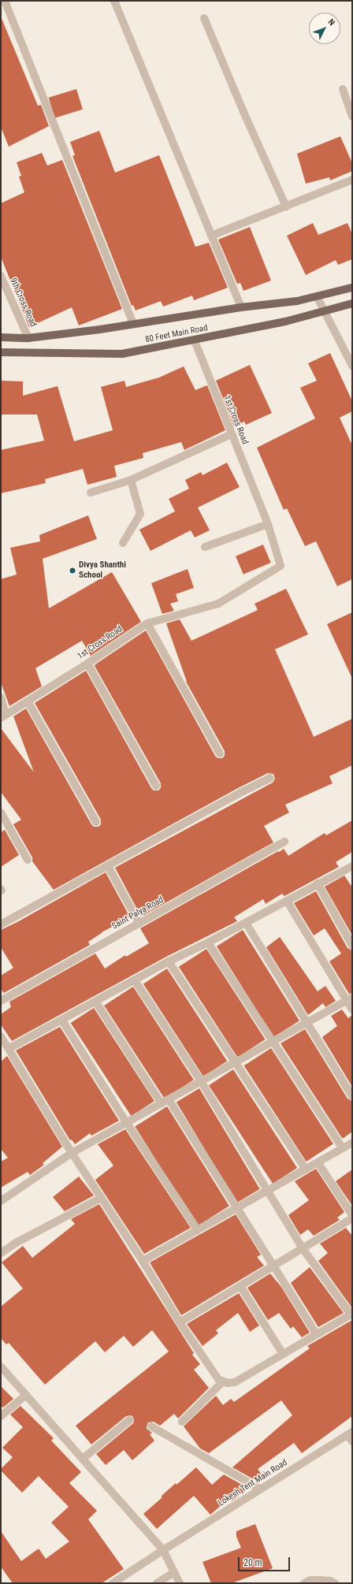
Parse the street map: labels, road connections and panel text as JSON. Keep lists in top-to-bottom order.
{
  "streets": {
    "main road": ["80 Feet Main Road"],
    "street": [
      "9th Cross Road",
      "1st Cross Road",
      "Saint Palya Road",
      "Lokesh Tent Main Road"
    ]
  },
  "crossings": [
    ["9th Cross Road", "80 Feet Main Road"],
    ["80 Feet Main Road", "1st Cross Road"]
  ],
  "places": ["Divya Shanthi School"],
  "scale_bar": "20 m",
  "north": "top right"
}
